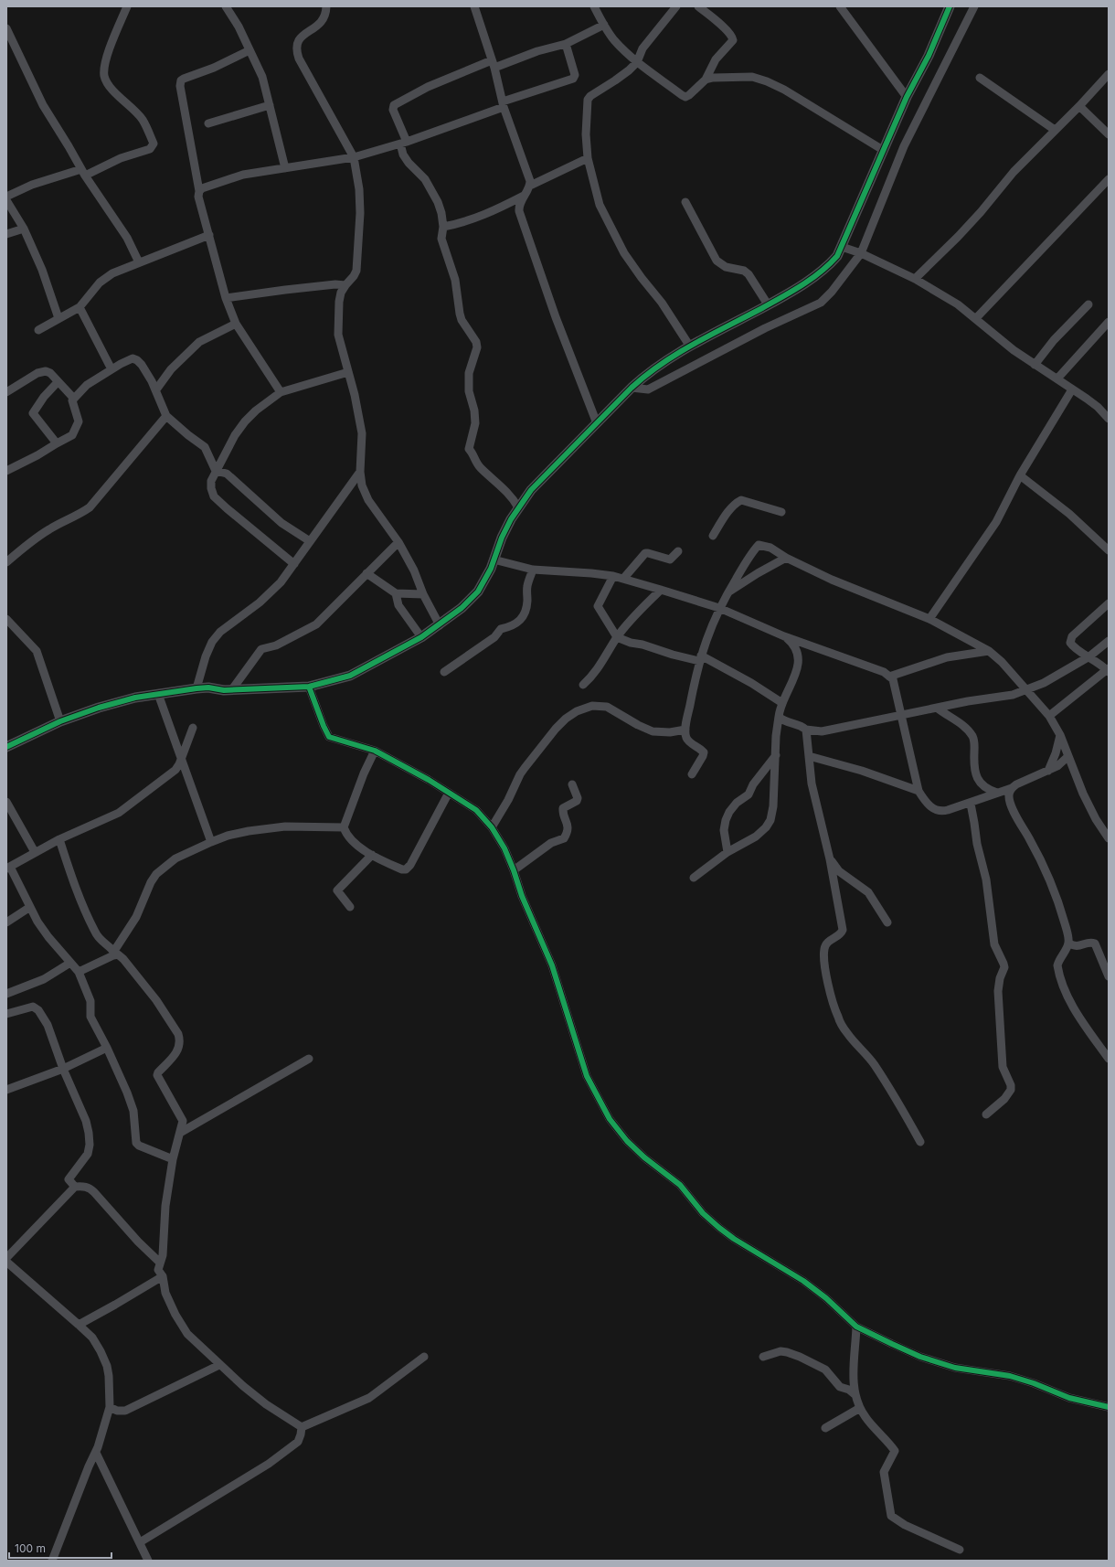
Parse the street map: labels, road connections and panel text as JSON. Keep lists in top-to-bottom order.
{
  "scale_bar": "100 m"
}
